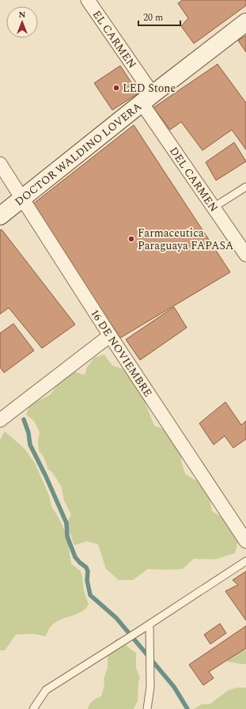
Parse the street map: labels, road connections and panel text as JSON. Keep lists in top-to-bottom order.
{
  "streets": {
    "main road": ["DOCTOR WALDINO LOVERA"],
    "street": ["EL CARMEN", "DEL CARMEN", "16 DE NOVIEMBRE"]
  },
  "crossings": [
    ["EL CARMEN", "DOCTOR WALDINO LOVERA"],
    ["EL CARMEN", "DEL CARMEN"],
    ["DOCTOR WALDINO LOVERA", "DEL CARMEN"],
    ["DOCTOR WALDINO LOVERA", "16 DE NOVIEMBRE"]
  ],
  "places": ["LED Stone", "Farmaceutica Paraguaya FAPASA"],
  "scale_bar": "20 m",
  "north": "top"
}
